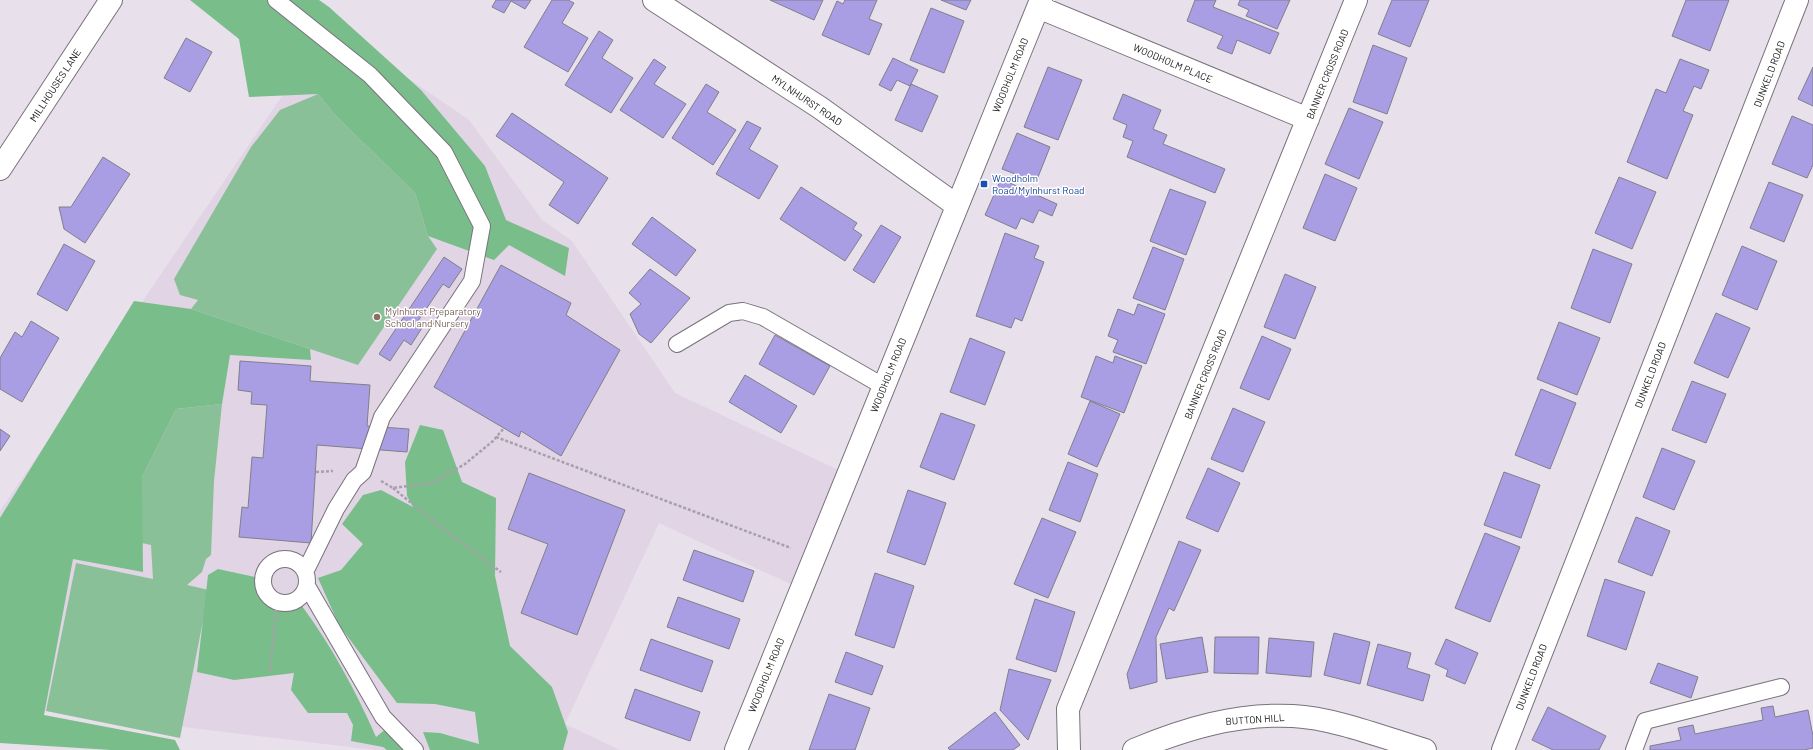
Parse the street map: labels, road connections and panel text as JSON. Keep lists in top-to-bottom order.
{
  "streets": {
    "street": [
      "WOODHOLM PLACE",
      "BANNER CROSS ROAD",
      "DUNKELD ROAD",
      "WOODHOLM ROAD",
      "MILLHOUSES LANE",
      "MYLNHURST ROAD",
      "BUTTON HILL"
    ]
  },
  "crossings": [
    ["WOODHOLM PLACE", "BANNER CROSS ROAD"],
    ["WOODHOLM PLACE", "WOODHOLM ROAD"],
    ["WOODHOLM ROAD", "MYLNHURST ROAD"]
  ],
  "places": {
    "transit": ["Woodholm Road/Mylnhurst Road"],
    "other": ["Mylnhurst Preparatory School and Nursery"]
  }
}
